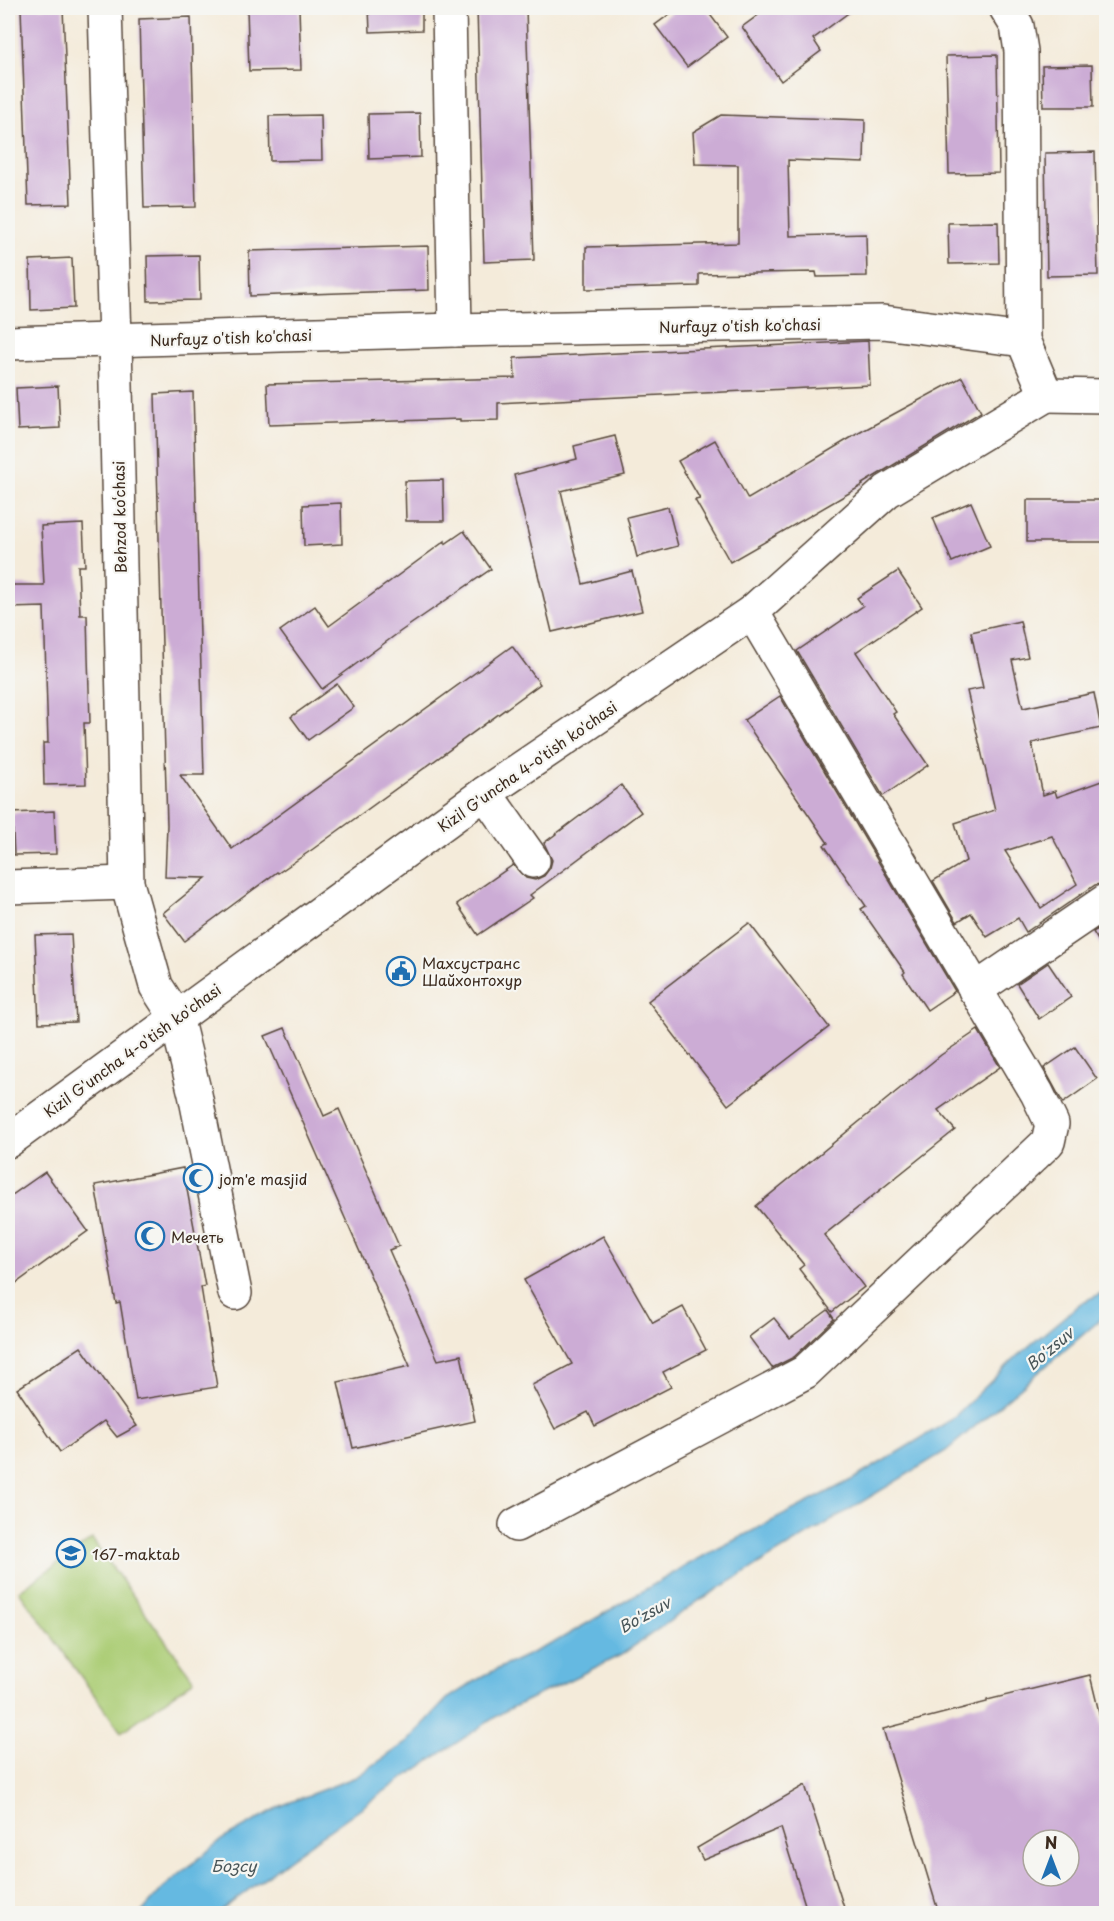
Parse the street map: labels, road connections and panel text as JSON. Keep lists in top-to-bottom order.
{
  "streets": {
    "street": ["Nurfayz o'tish ko'chasi", "Behzod ko‘chasi", "Kizil G'uncha 4-o'tish ko'chasi"]
  },
  "crossings": [
    ["Nurfayz o'tish ko'chasi", "Behzod ko‘chasi"],
    ["Behzod ko‘chasi", "Kizil G'uncha 4-o'tish ko'chasi"]
  ],
  "water": ["Bo'zsuv", "Бозсу"],
  "places": {
    "public building": ["Махсустранс Шайхонтохур"],
    "mosque": ["jom'e masjid", "Мечеть"],
    "school or university": ["167-maktab"]
  },
  "north": "top"
}
